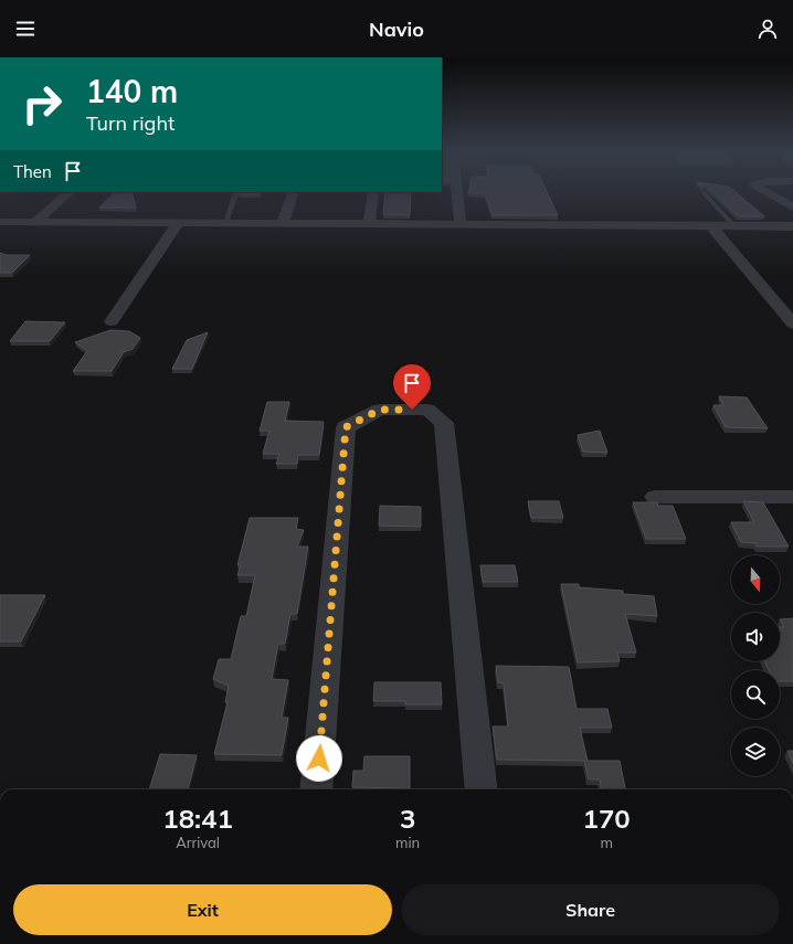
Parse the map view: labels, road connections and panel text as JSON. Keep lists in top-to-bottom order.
{
  "north": "bottom",
  "page": {
    "header": "Navio",
    "turn": ["140 m", "Turn right"],
    "then": "Then",
    "eta": [
      "18:41",
      "Arrival",
      "3",
      "min",
      "170",
      "m"
    ],
    "buttons": ["Exit", "Share"]
  }
}
